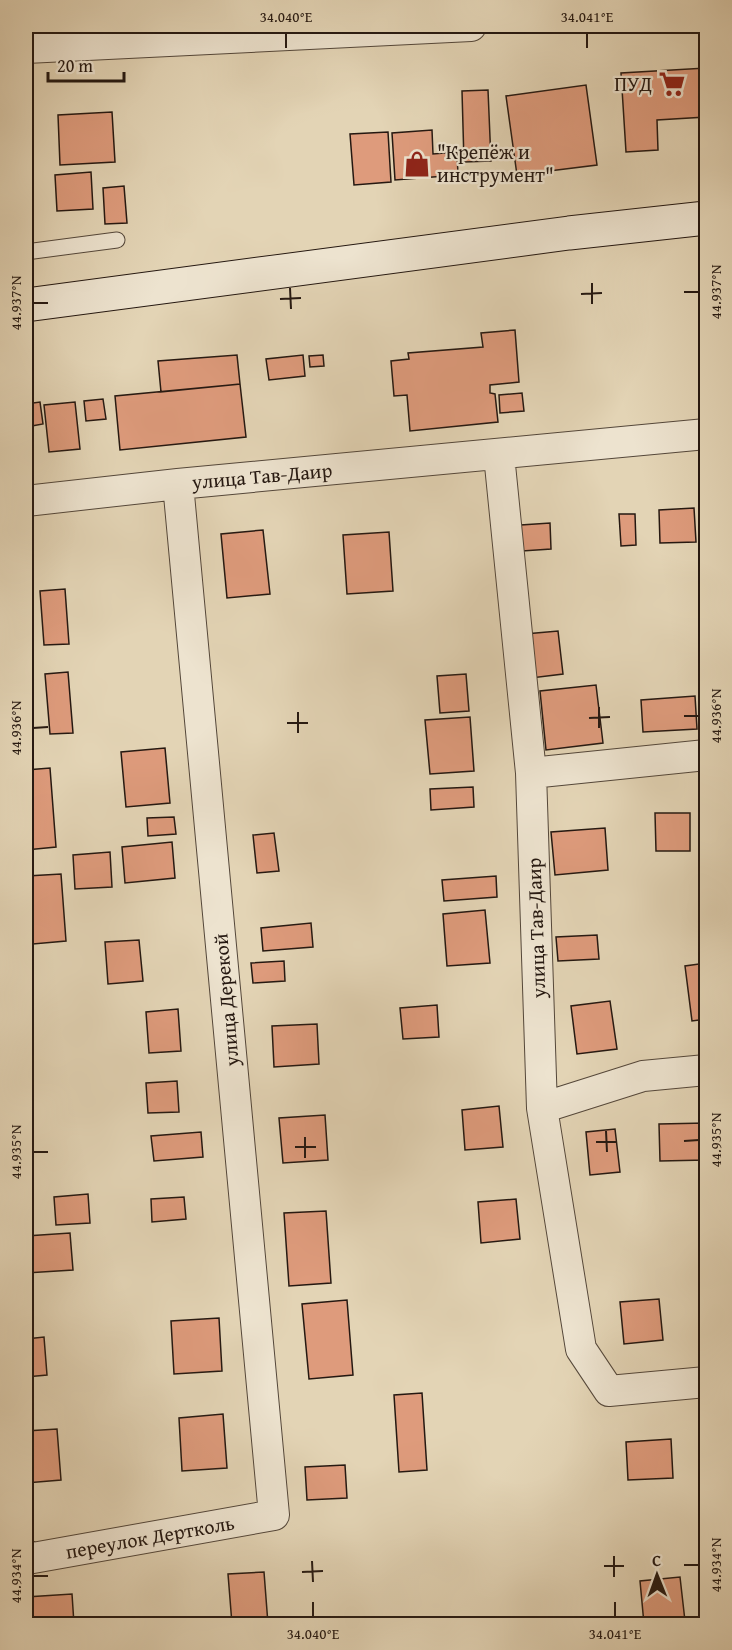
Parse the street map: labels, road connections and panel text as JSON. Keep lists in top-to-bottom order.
{
  "streets": {
    "street": ["улица Тав-Даир", "улица Дерекой", "переулок Дертколь"]
  },
  "crossings": [
    ["улица Тав-Даир", "улица Дерекой"],
    ["улица Дерекой", "переулок Дертколь"]
  ],
  "places": {
    "supermarket": ["ПУД"],
    "shop": ["\"Крепёж и инструмент\""]
  },
  "scale_bar": "20 m",
  "north": "top",
  "coordinates": [
    "34.040°E",
    "34.041°E",
    "44.937°N",
    "44.936°N",
    "44.935°N",
    "44.934°N"
  ]
}
